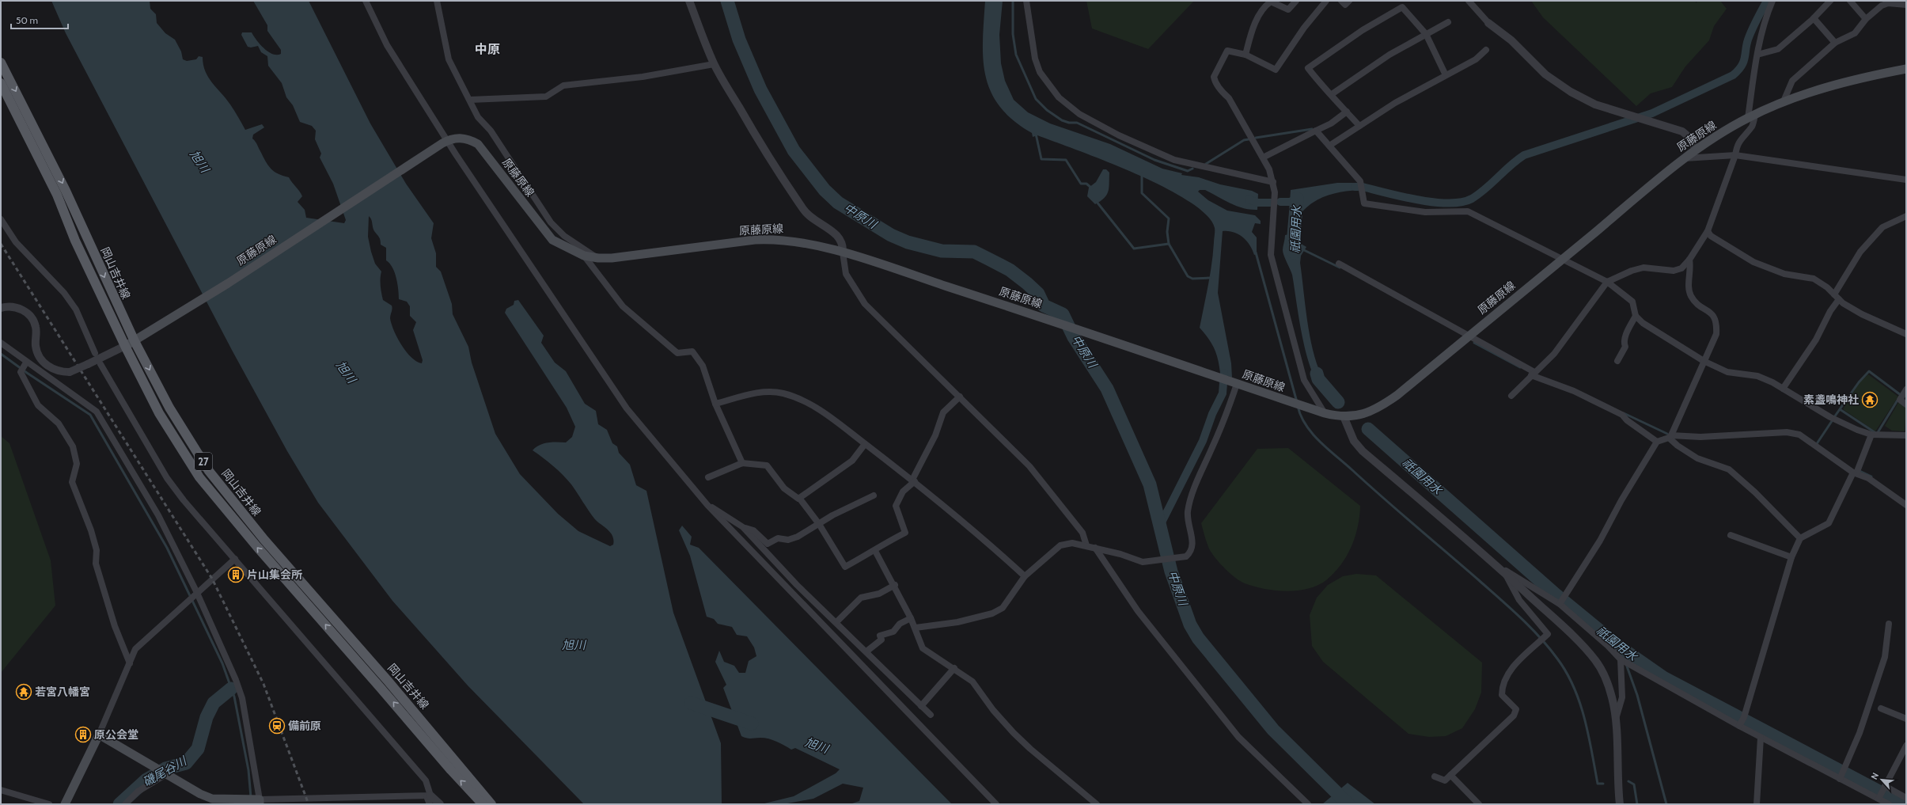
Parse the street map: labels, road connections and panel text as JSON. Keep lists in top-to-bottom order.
{
  "streets": {
    "main road": ["原藤原線", "岡山吉井線", "27"]
  },
  "crossings": [
    ["原藤原線", "岡山吉井線"]
  ],
  "districts": ["中原"],
  "water": [
    "旭川",
    "中原川",
    "祇園用水",
    "磯尾谷川"
  ],
  "places": {
    "temple": ["素盞鳴神社", "若宮八幡宮"],
    "building": ["片山集会所", "原公会堂"],
    "station": ["備前原"]
  },
  "scale_bar": "50 m",
  "north": "top left"
}
